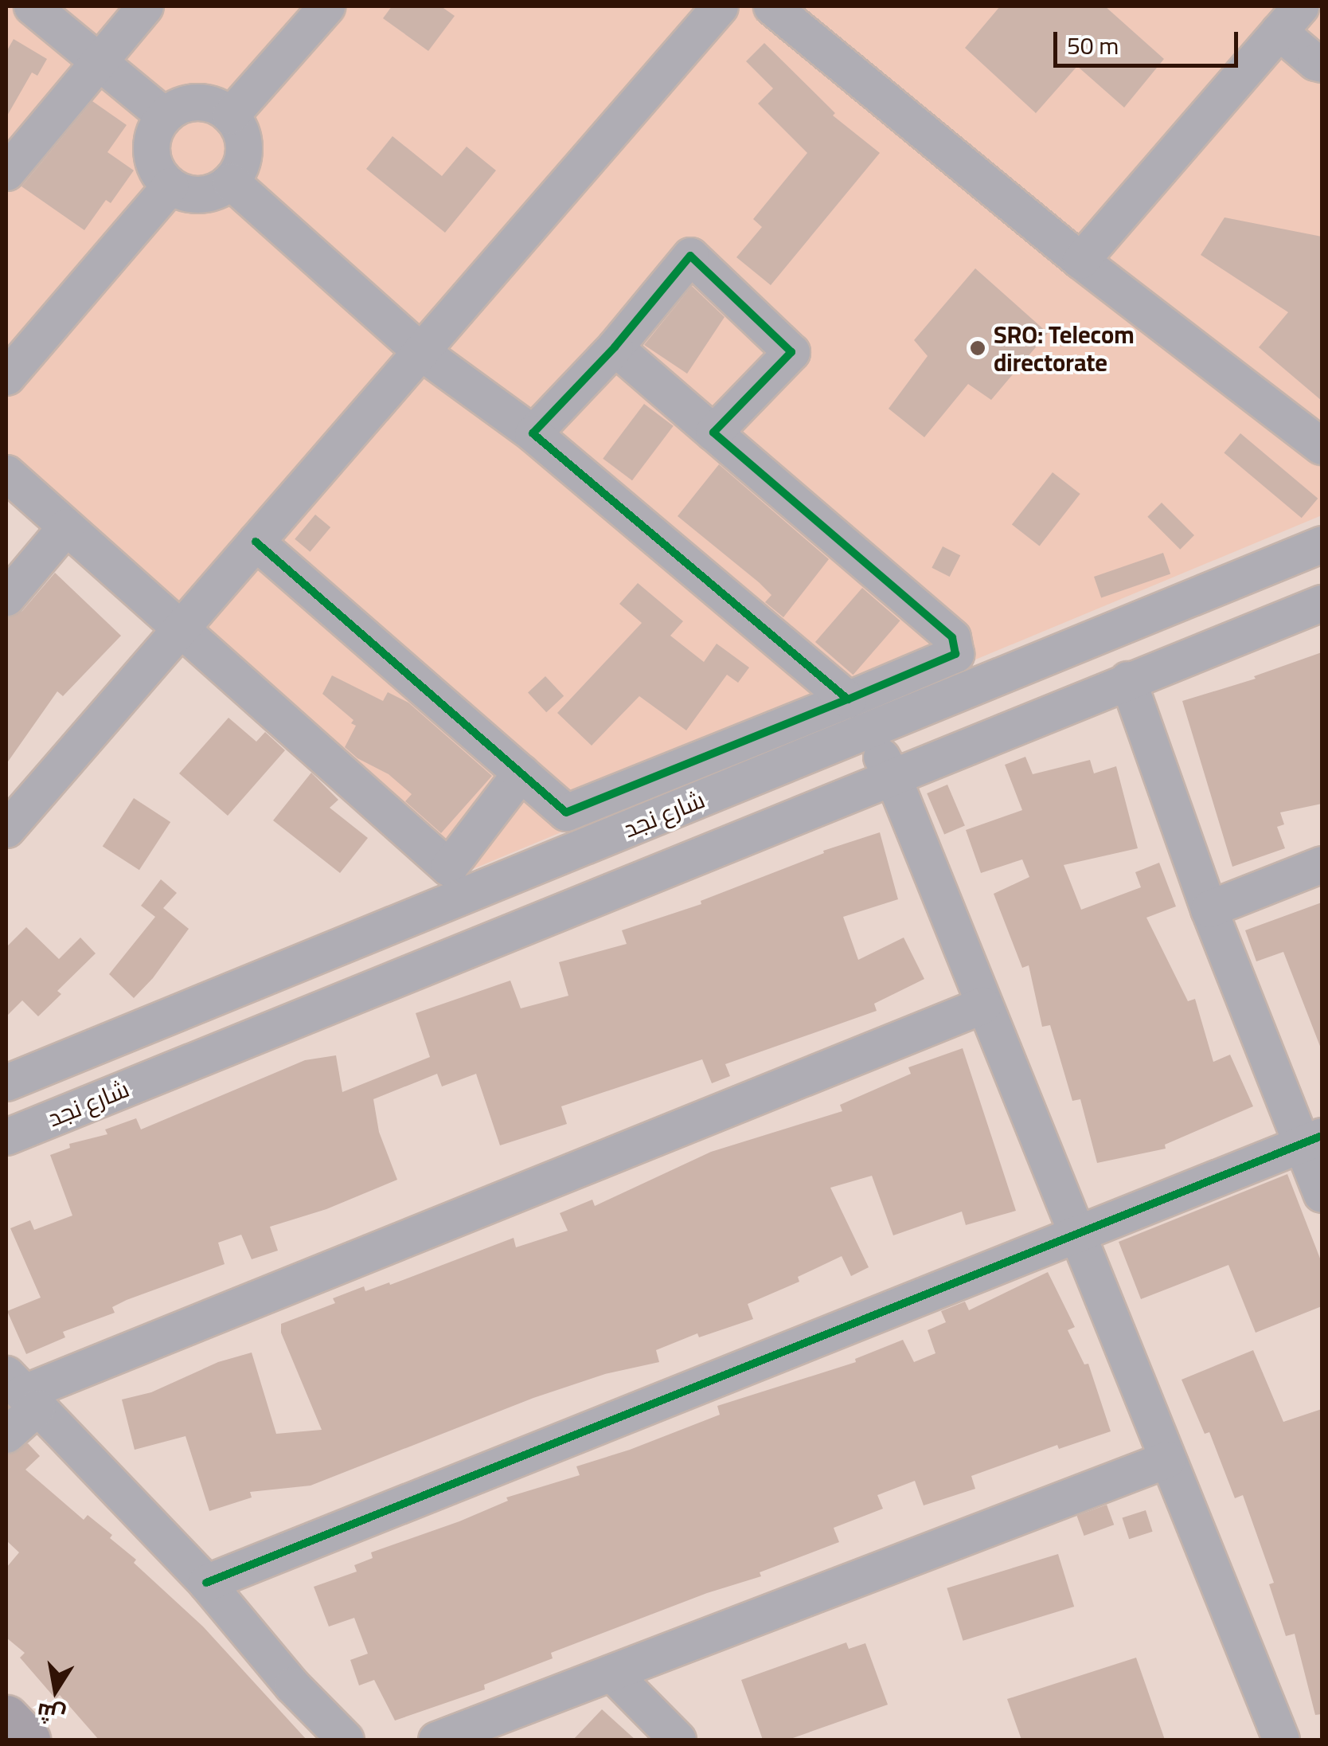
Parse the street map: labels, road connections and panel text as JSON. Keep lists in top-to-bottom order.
{
  "streets": {
    "street": ["شارع نجد"]
  },
  "places": ["SRO: Telecom directorate"],
  "scale_bar": "50 m",
  "north": "bottom"
}
